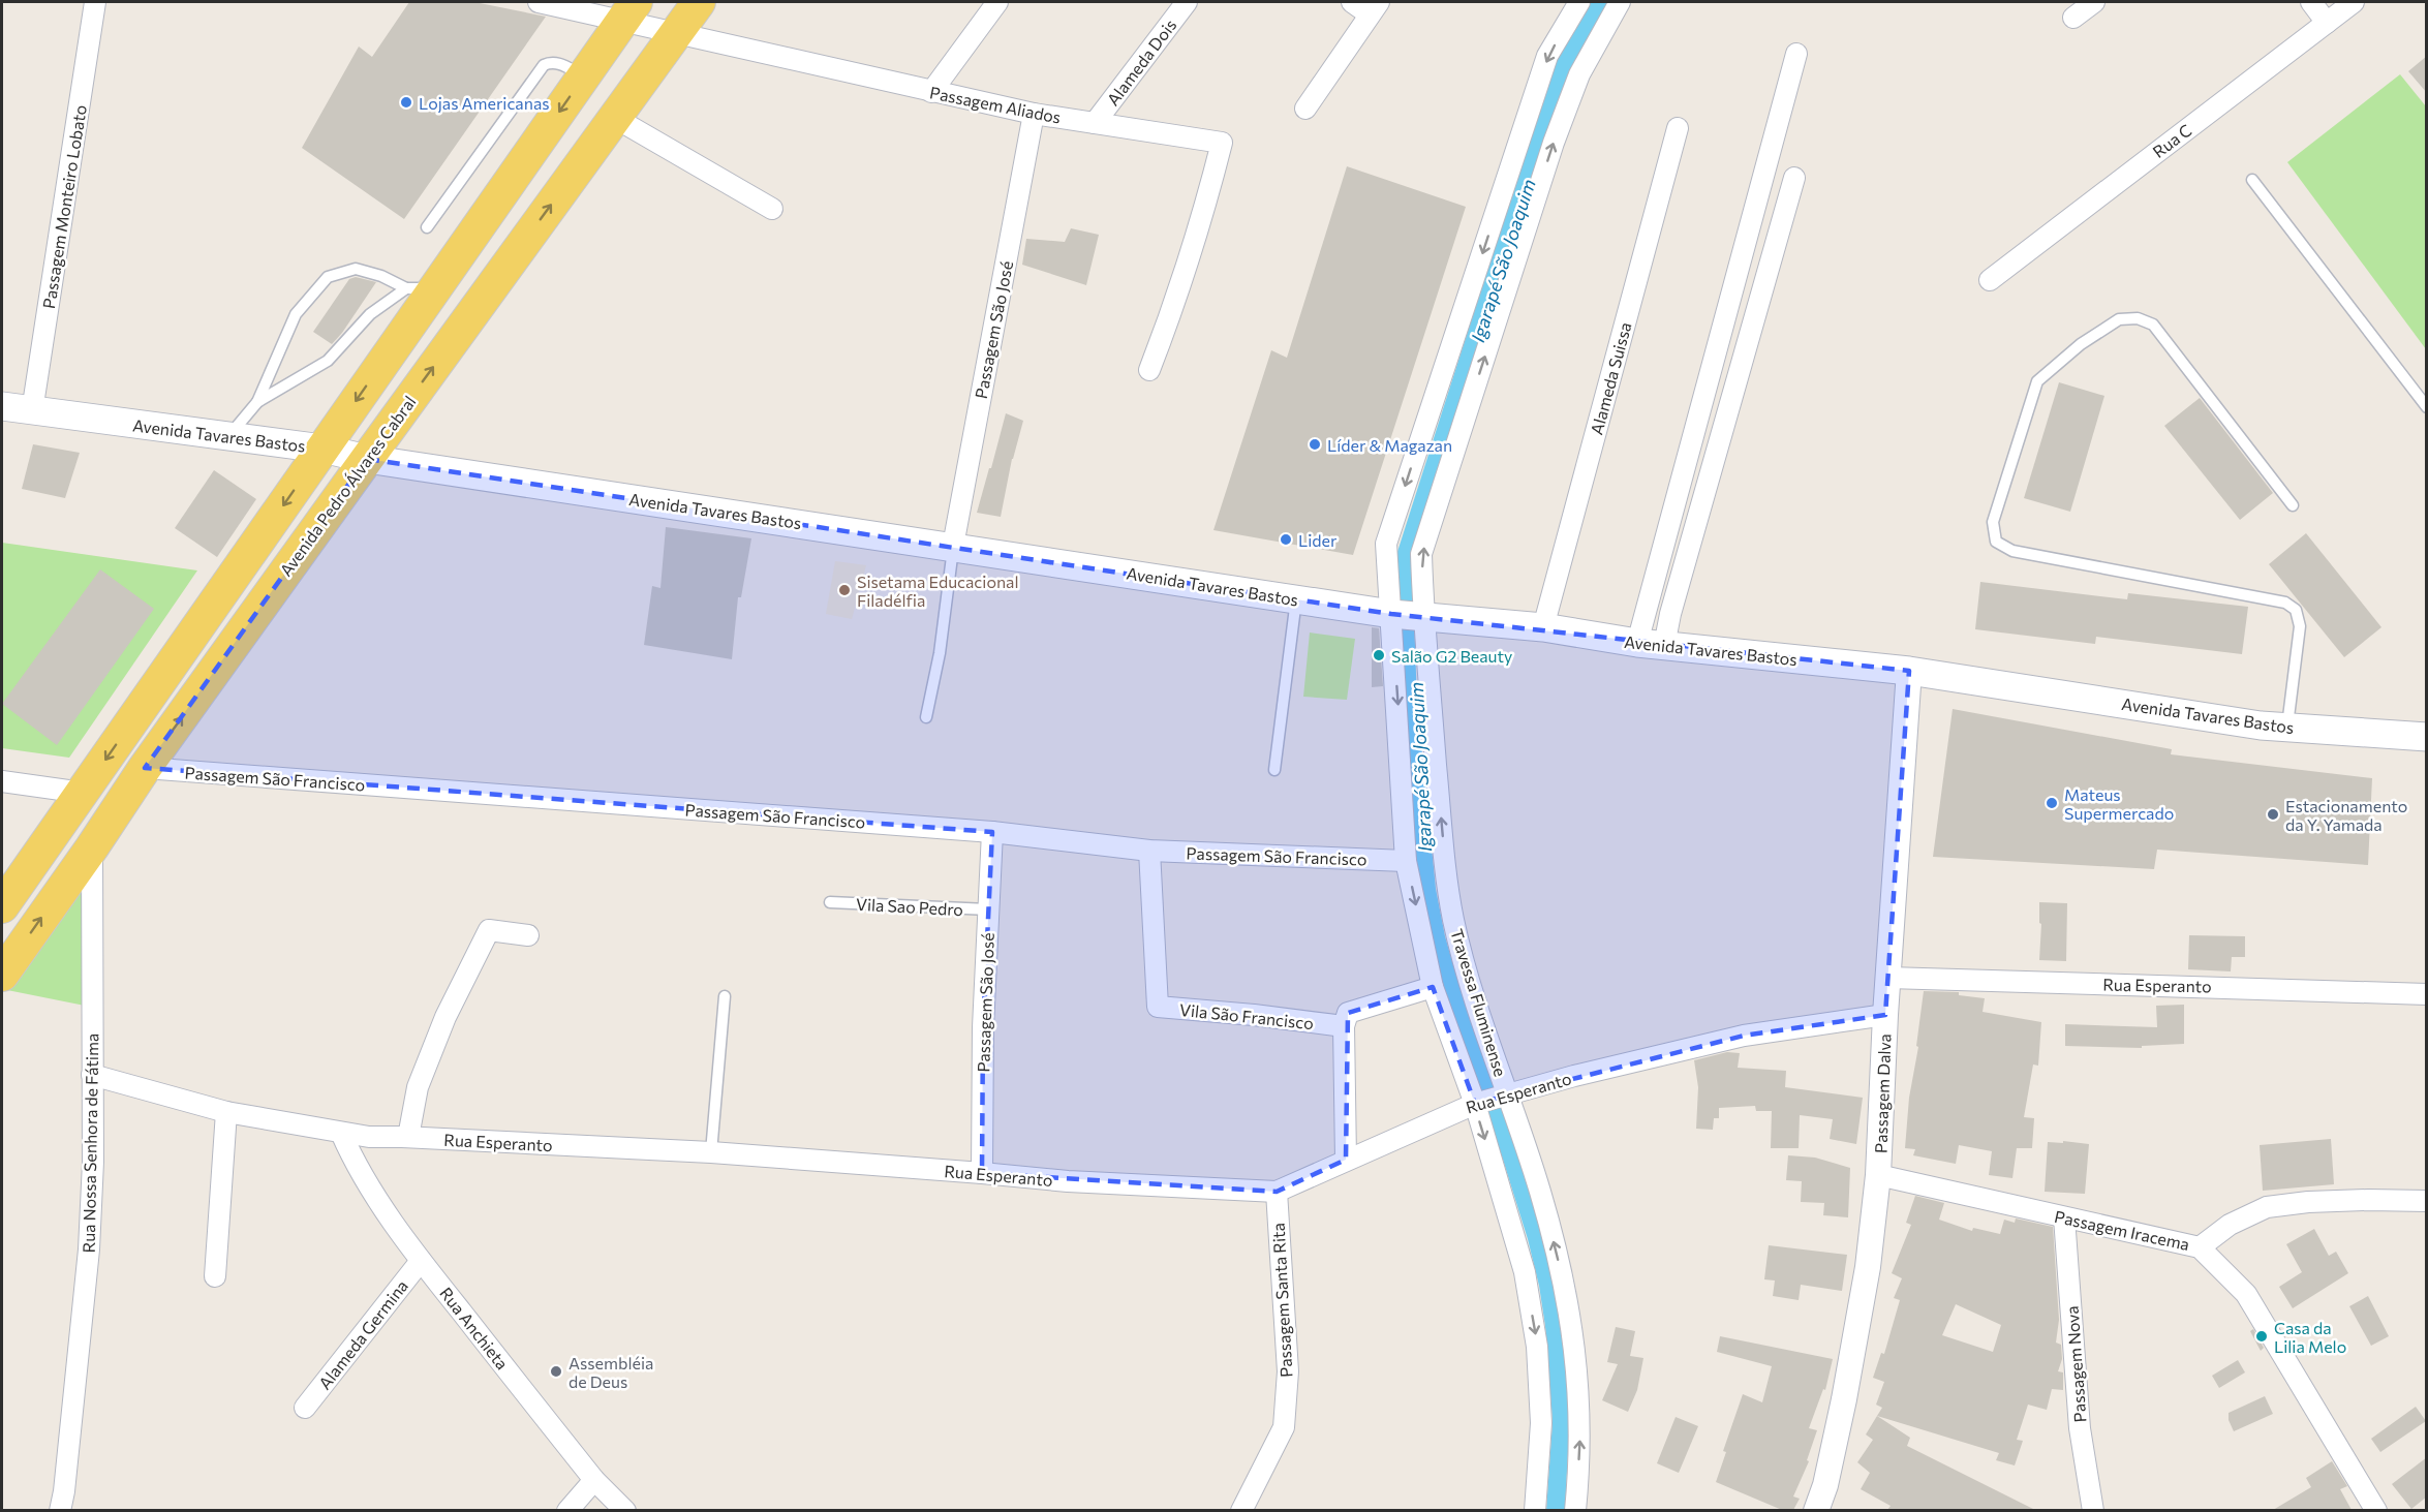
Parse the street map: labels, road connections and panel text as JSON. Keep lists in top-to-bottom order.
{
  "streets": {
    "main road": ["Avenida Tavares Bastos", "Avenida Pedro Álvares Cabral"],
    "street": [
      "Alameda Dois",
      "Passagem Aliados",
      "Rua C",
      "Passagem Monteiro Lobato",
      "Passagem São José",
      "Alameda Suissa",
      "Passagem São Francisco",
      "Rua Esperanto",
      "Travessa Fluminense",
      "Vila São Francisco",
      "Passagem Dalva",
      "Rua Nossa Senhora de Fátima",
      "Passagem Iracema",
      "Passagem Santa Rita",
      "Rua Anchieta",
      "Alameda Germina",
      "Passagem Nova"
    ],
    "lane": ["Vila Sao Pedro"]
  },
  "crossings": [
    ["Alameda Dois", "Passagem Aliados"],
    ["Passagem Aliados", "Passagem São José"],
    ["Passagem Aliados", "Avenida Pedro Álvares Cabral"],
    ["Passagem Monteiro Lobato", "Avenida Tavares Bastos"],
    ["Passagem São José", "Avenida Tavares Bastos"],
    ["Passagem São José", "Passagem São Francisco"],
    ["Passagem São José", "Vila Sao Pedro"],
    ["Passagem São José", "Rua Esperanto"],
    ["Alameda Suissa", "Avenida Tavares Bastos"],
    ["Avenida Tavares Bastos", "Avenida Pedro Álvares Cabral"],
    ["Avenida Tavares Bastos", "Travessa Fluminense"],
    ["Avenida Tavares Bastos", "Passagem Dalva"],
    ["Avenida Pedro Álvares Cabral", "Passagem São Francisco"],
    ["Avenida Pedro Álvares Cabral", "Rua Nossa Senhora de Fátima"],
    ["Passagem São Francisco", "Vila São Francisco"],
    ["Rua Esperanto", "Travessa Fluminense"],
    ["Rua Esperanto", "Passagem Dalva"],
    ["Rua Esperanto", "Rua Nossa Senhora de Fátima"],
    ["Rua Esperanto", "Passagem Santa Rita"],
    ["Rua Esperanto", "Rua Anchieta"],
    ["Passagem Dalva", "Passagem Iracema"],
    ["Passagem Iracema", "Passagem Nova"],
    ["Rua Anchieta", "Alameda Germina"]
  ],
  "water": ["Igarapé São Joaquim"],
  "places": [
    "Lojas Americanas",
    "Líder & Magazan",
    "Lider",
    "Sisetama Educacional Filadélfia",
    "Salão G2 Beauty",
    "Mateus Supermercado",
    "Estacionamento da Y. Yamada",
    "Casa da Lilia Melo",
    "Assembléia de Deus"
  ]
}
